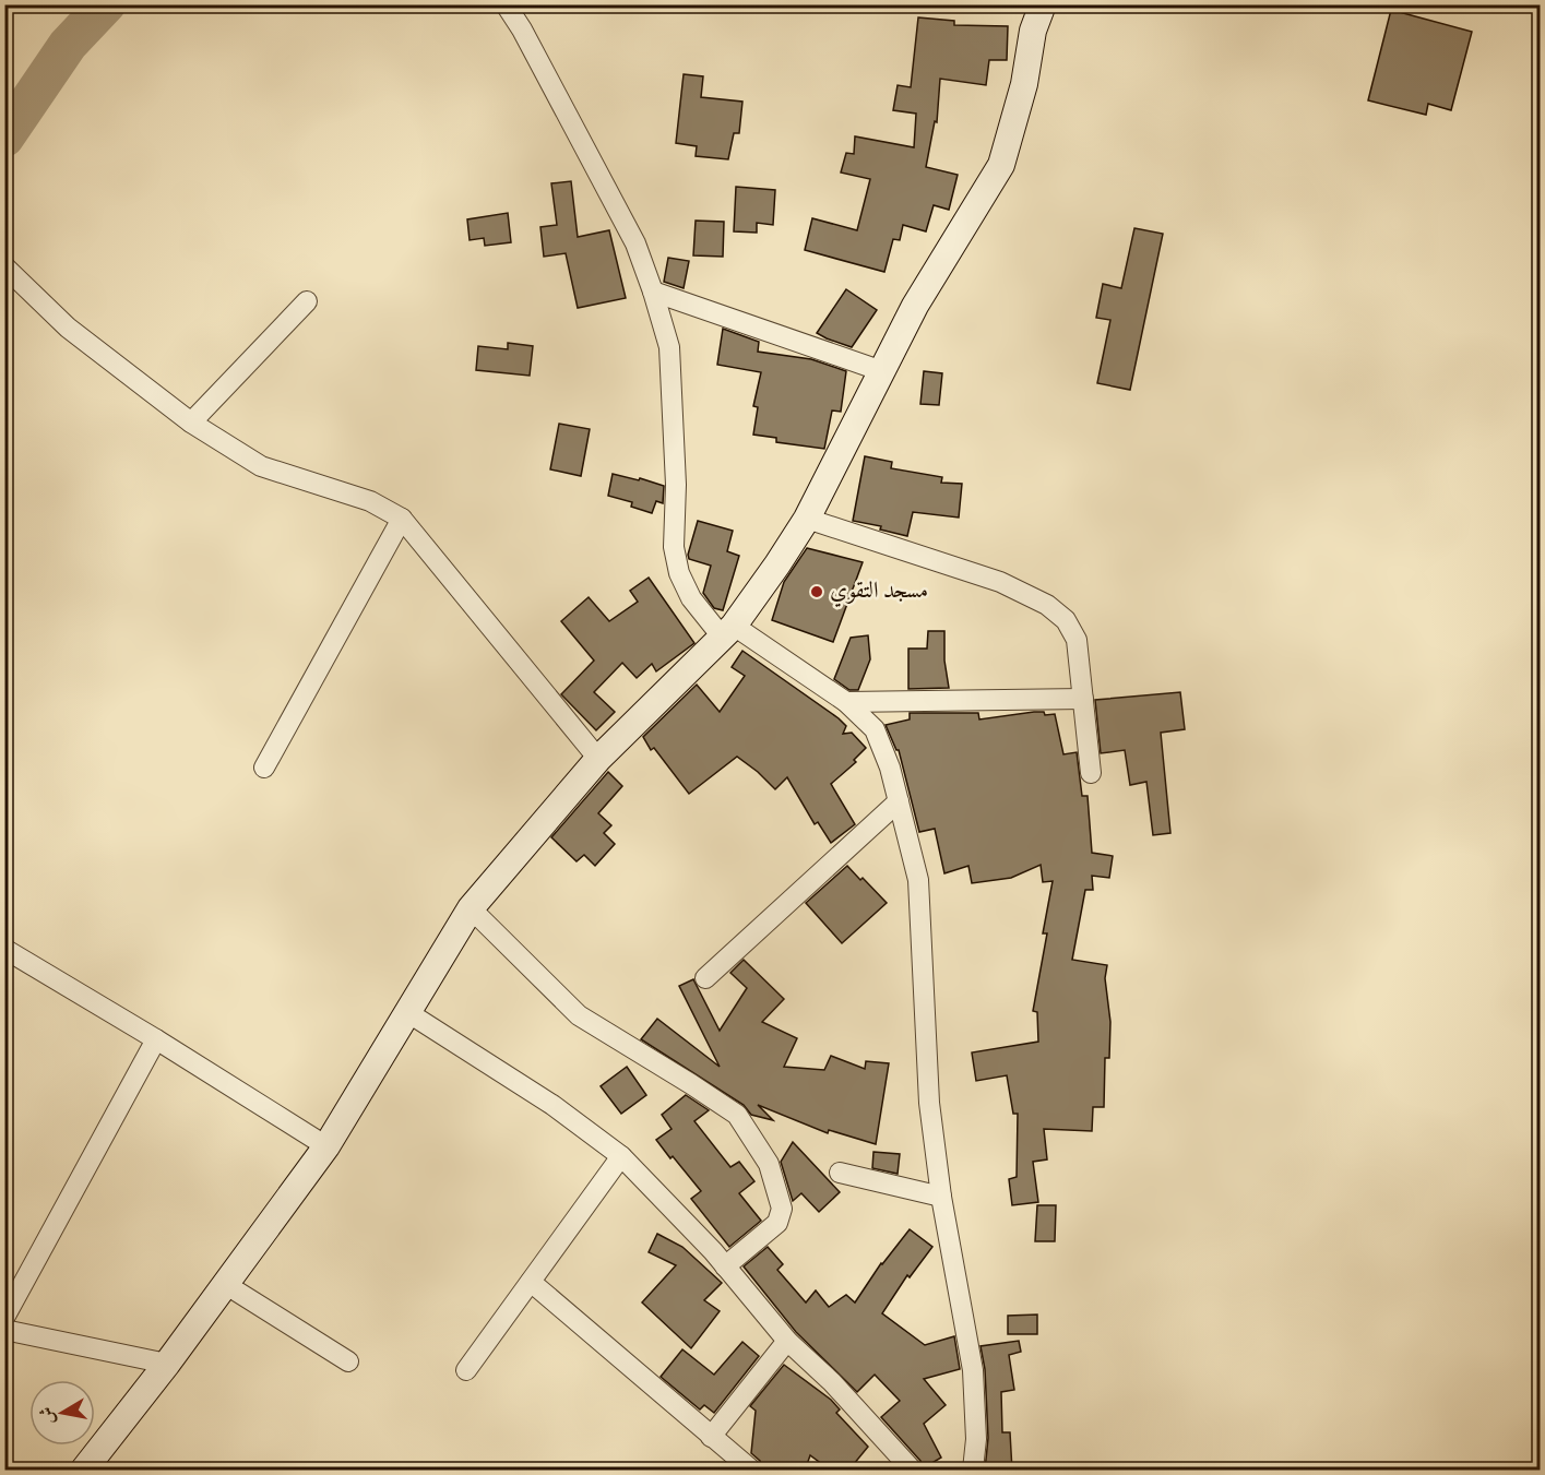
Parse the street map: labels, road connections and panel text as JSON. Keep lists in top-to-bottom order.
{
  "places": ["مسجد التقوي"],
  "north": "left"
}
